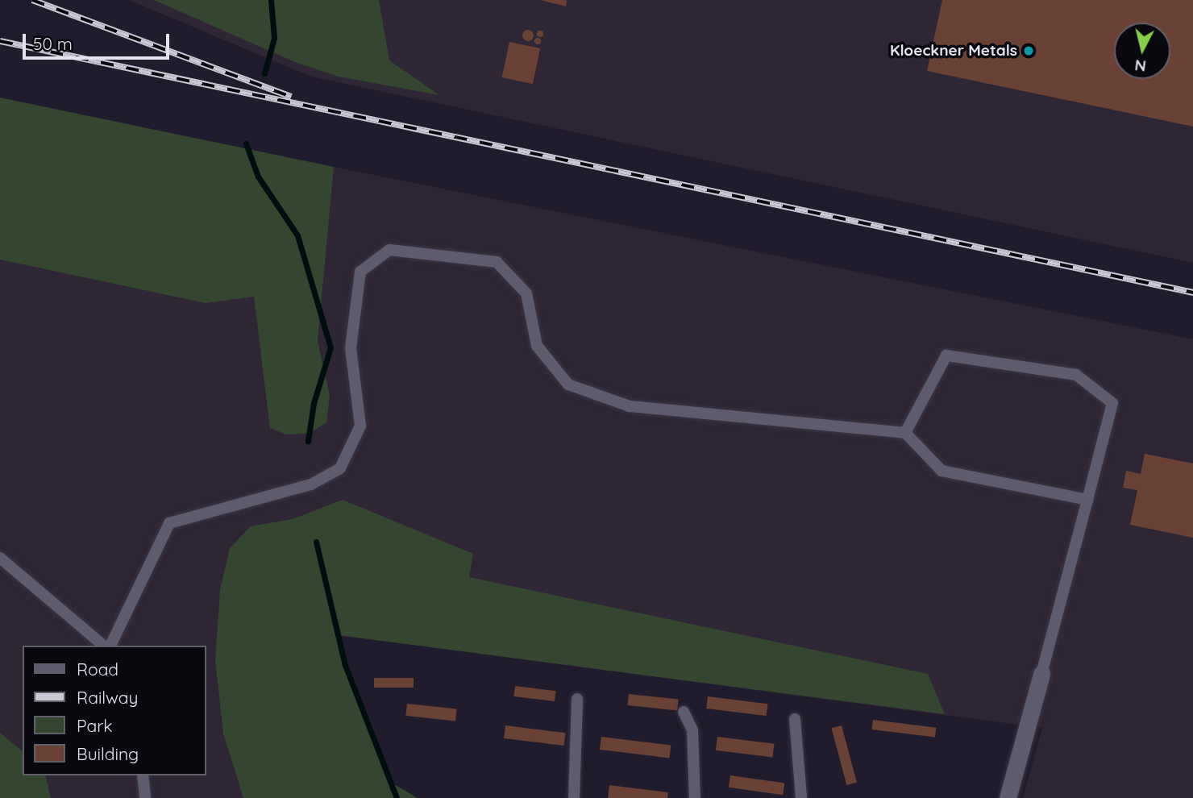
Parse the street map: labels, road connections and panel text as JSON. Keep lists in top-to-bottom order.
{
  "places": ["Kloeckner Metals"],
  "legend": [
    "Road",
    "Railway",
    "Park",
    "Building"
  ],
  "scale_bar": "50 m",
  "north": "bottom"
}
